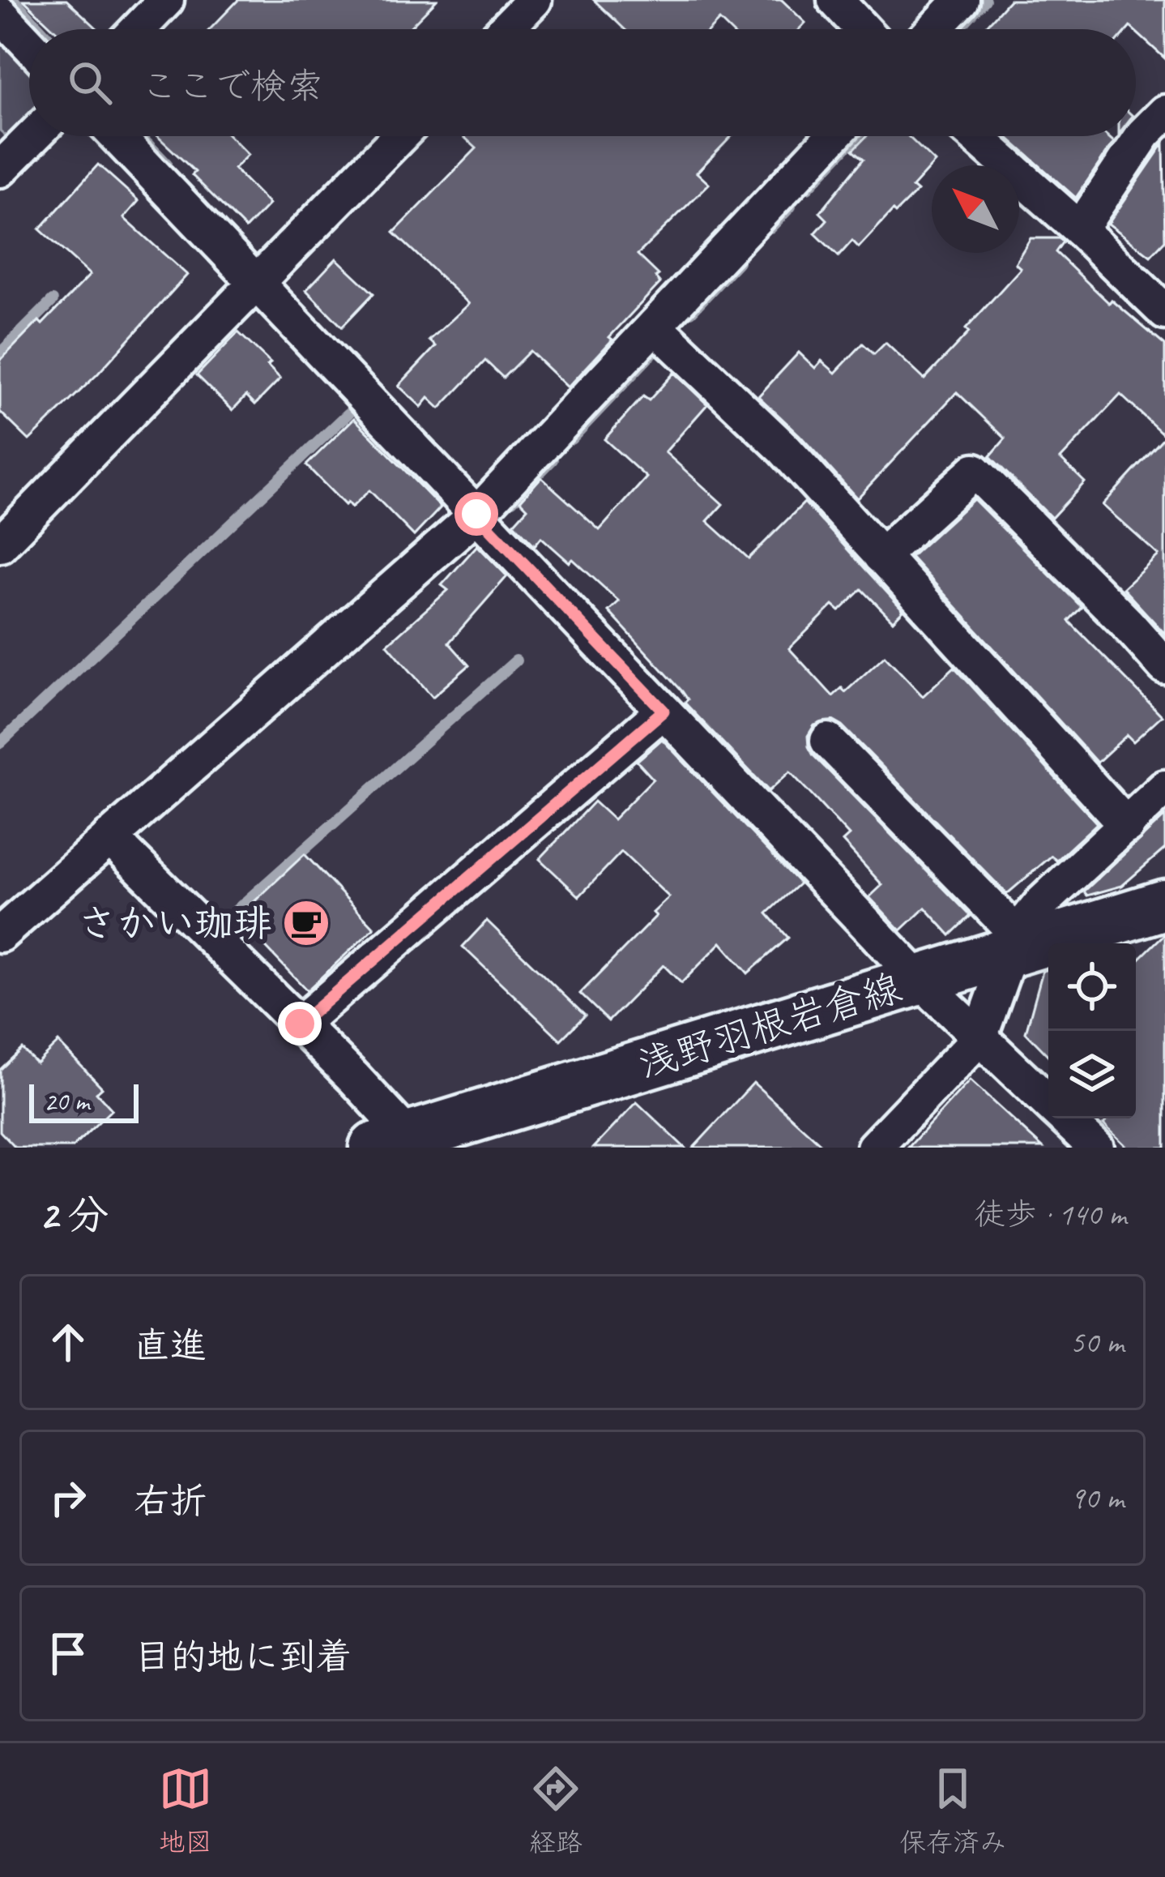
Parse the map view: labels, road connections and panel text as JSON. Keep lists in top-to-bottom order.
{
  "streets": {
    "main road": ["浅野羽根岩倉線"]
  },
  "places": {
    "cafe": ["さかい珈琲"]
  },
  "scale_bar": "20 m",
  "north": "top left",
  "page": {
    "search": "ここで検索",
    "scale": "20 m",
    "heading": ["2 分", "徒歩 · 140 m"],
    "list": [
      ["直進", "50 m"],
      ["右折", "90 m"],
      "目的地に到着"
    ],
    "nav": ["地図", "経路", "保存済み"]
  }
}
